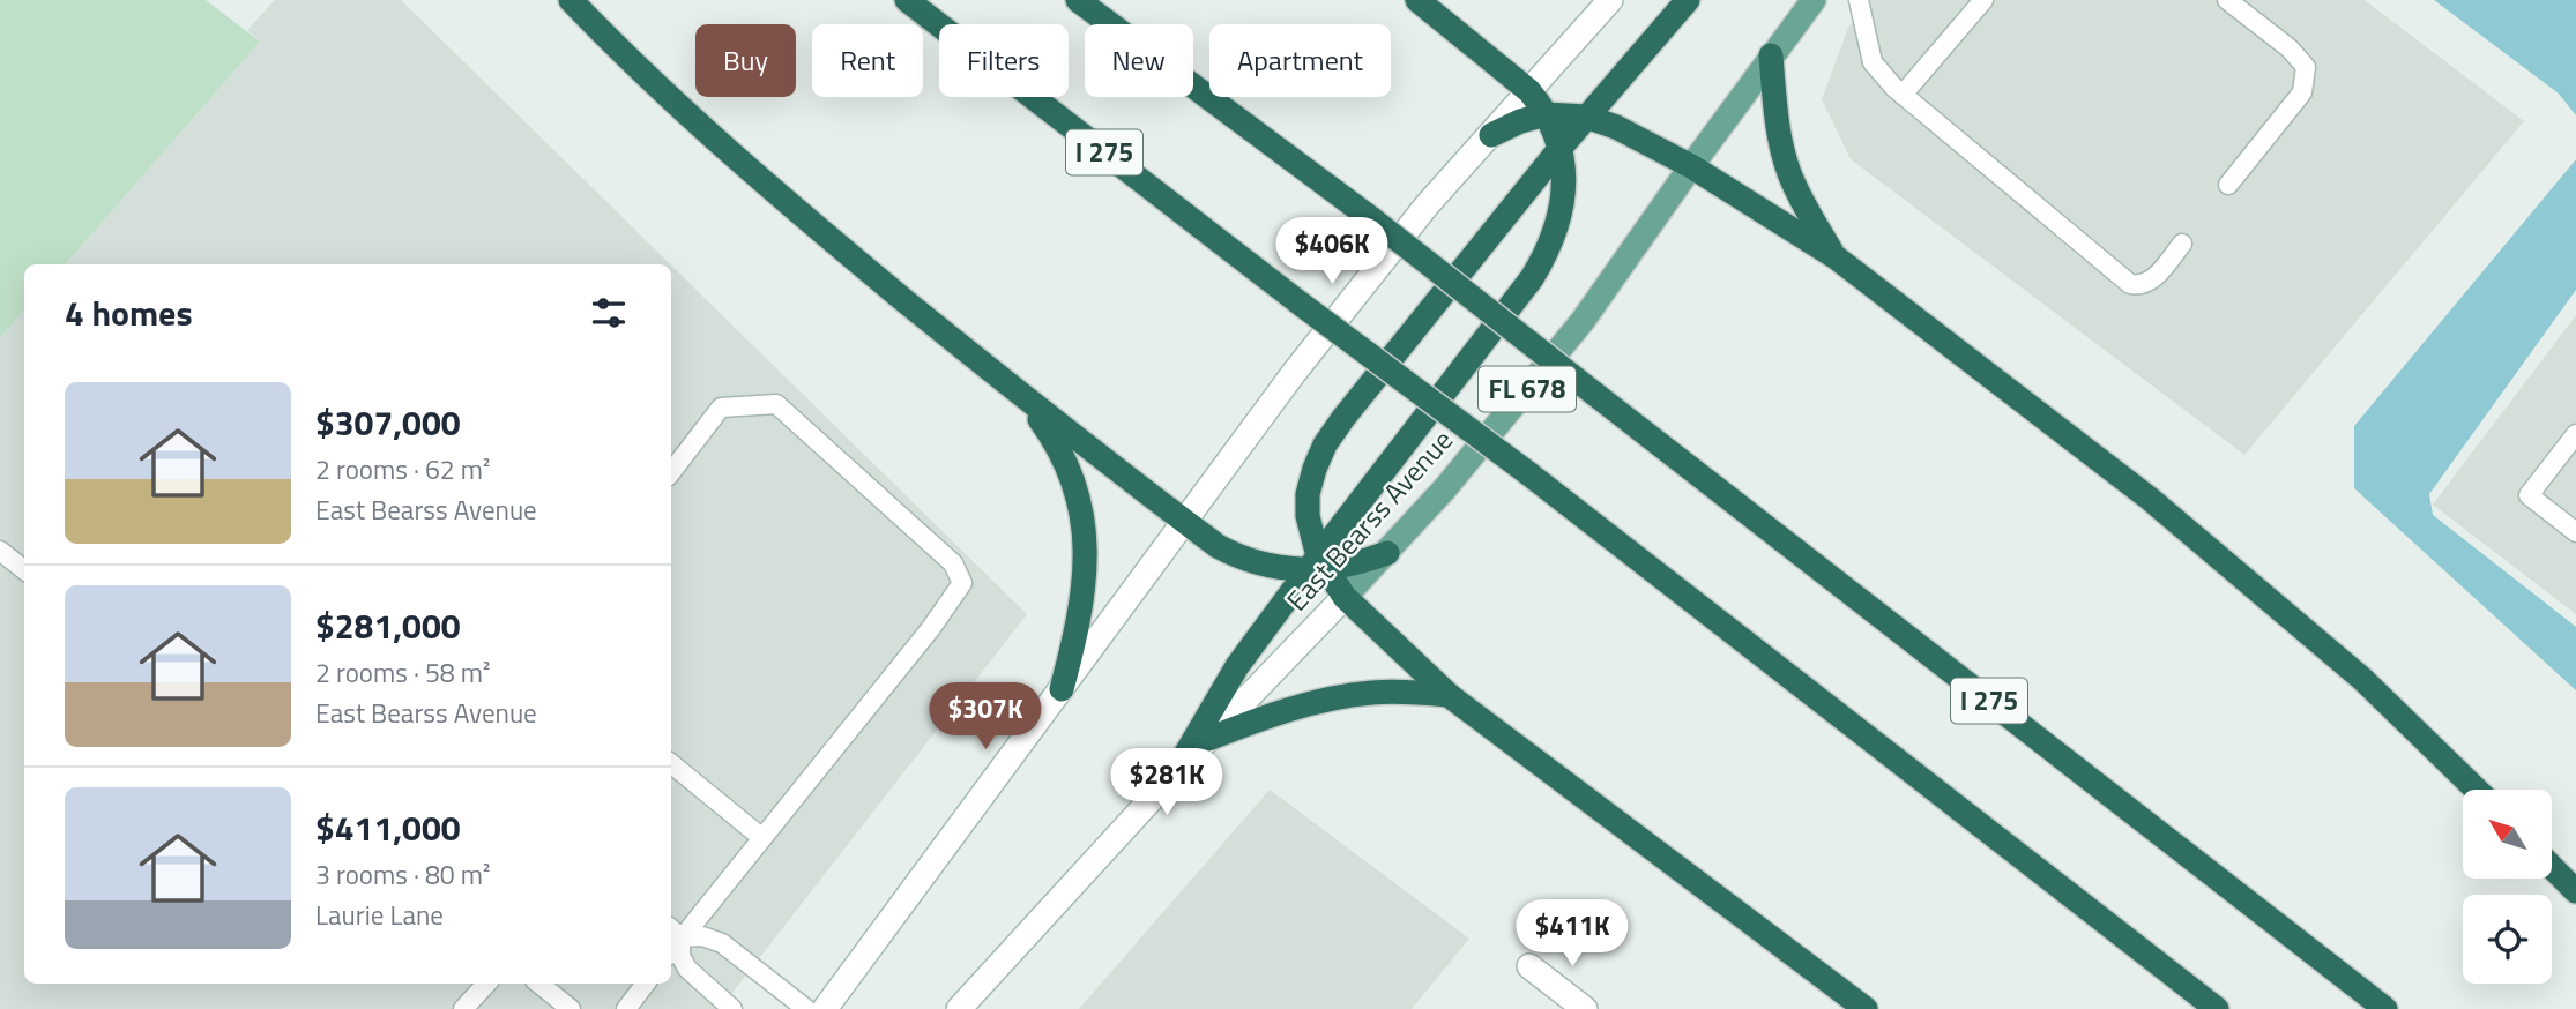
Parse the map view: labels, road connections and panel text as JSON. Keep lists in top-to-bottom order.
{
  "streets": {
    "highway": ["I 275"],
    "main road": ["FL 678", "East Bearss Avenue"]
  },
  "north": "top left",
  "page": {
    "chip": [
      "Buy",
      "Rent",
      "Filters",
      "New",
      "Apartment"
    ],
    "price": [
      "$406K",
      "$307K",
      "$281K",
      "$411K"
    ],
    "heading": "4 homes",
    "list": [
      {
        "name": "$307,000",
        "note": "2 rooms · 62 m² · East Bearss Avenue"
      },
      {
        "name": "$281,000",
        "note": "2 rooms · 58 m² · East Bearss Avenue"
      },
      {
        "name": "$411,000",
        "note": "3 rooms · 80 m² · Laurie Lane"
      }
    ]
  }
}
